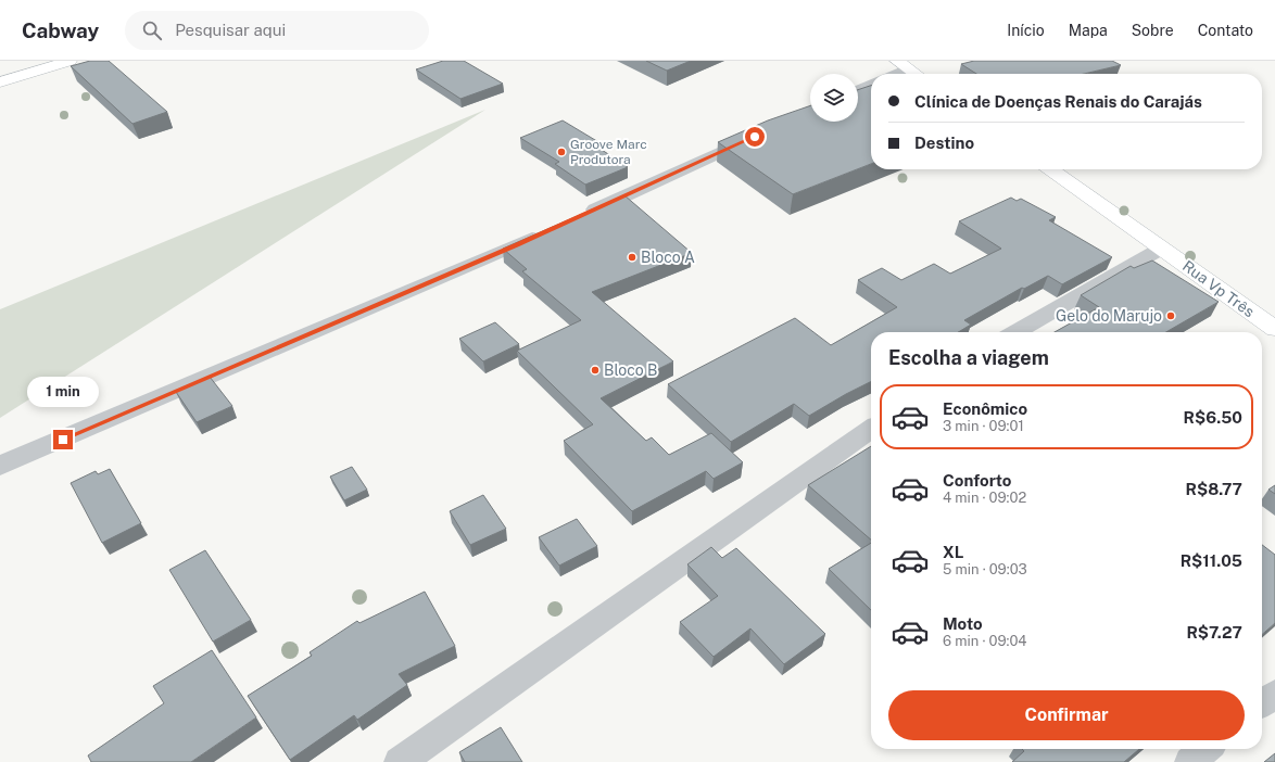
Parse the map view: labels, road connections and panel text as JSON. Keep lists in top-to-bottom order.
{
  "streets": {
    "street": ["Rua Vp Três"]
  },
  "places": [
    "Groove Marc Produtora",
    "Bloco A",
    "Gelo do Marujo",
    "Bloco B"
  ],
  "page": {
    "header": "Cabway",
    "search": "Pesquisar aqui",
    "nav": [
      "Início",
      "Mapa",
      "Sobre",
      "Contato"
    ],
    "banner": ["Clínica de Doenças Renais do Carajás", "Destino"],
    "heading": "Escolha a viagem",
    "bubble": "1 min",
    "list": [
      {
        "name": "Econômico",
        "note": "3 min · 09:01",
        "value": "R$6.50"
      },
      {
        "name": "Conforto",
        "note": "4 min · 09:02",
        "value": "R$8.77"
      },
      {
        "name": "XL",
        "note": "5 min · 09:03",
        "value": "R$11.05"
      },
      {
        "name": "Moto",
        "note": "6 min · 09:04",
        "value": "R$7.27"
      }
    ],
    "buttons": "Confirmar"
  }
}
